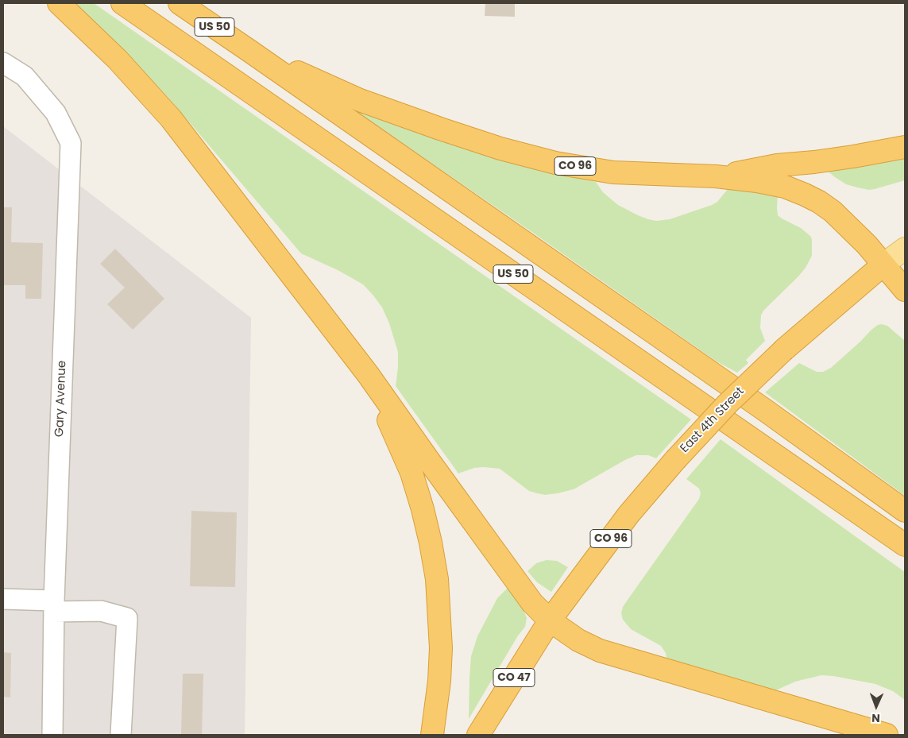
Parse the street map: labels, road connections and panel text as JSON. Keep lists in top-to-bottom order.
{
  "streets": {
    "highway": [
      "US 50",
      "CO 96",
      "East 4th Street",
      "CO 47"
    ],
    "street": ["Gary Avenue"]
  },
  "crossings": [
    ["US 50", "CO 96"],
    ["East 4th Street", "CO 47"]
  ],
  "north": "bottom"
}
